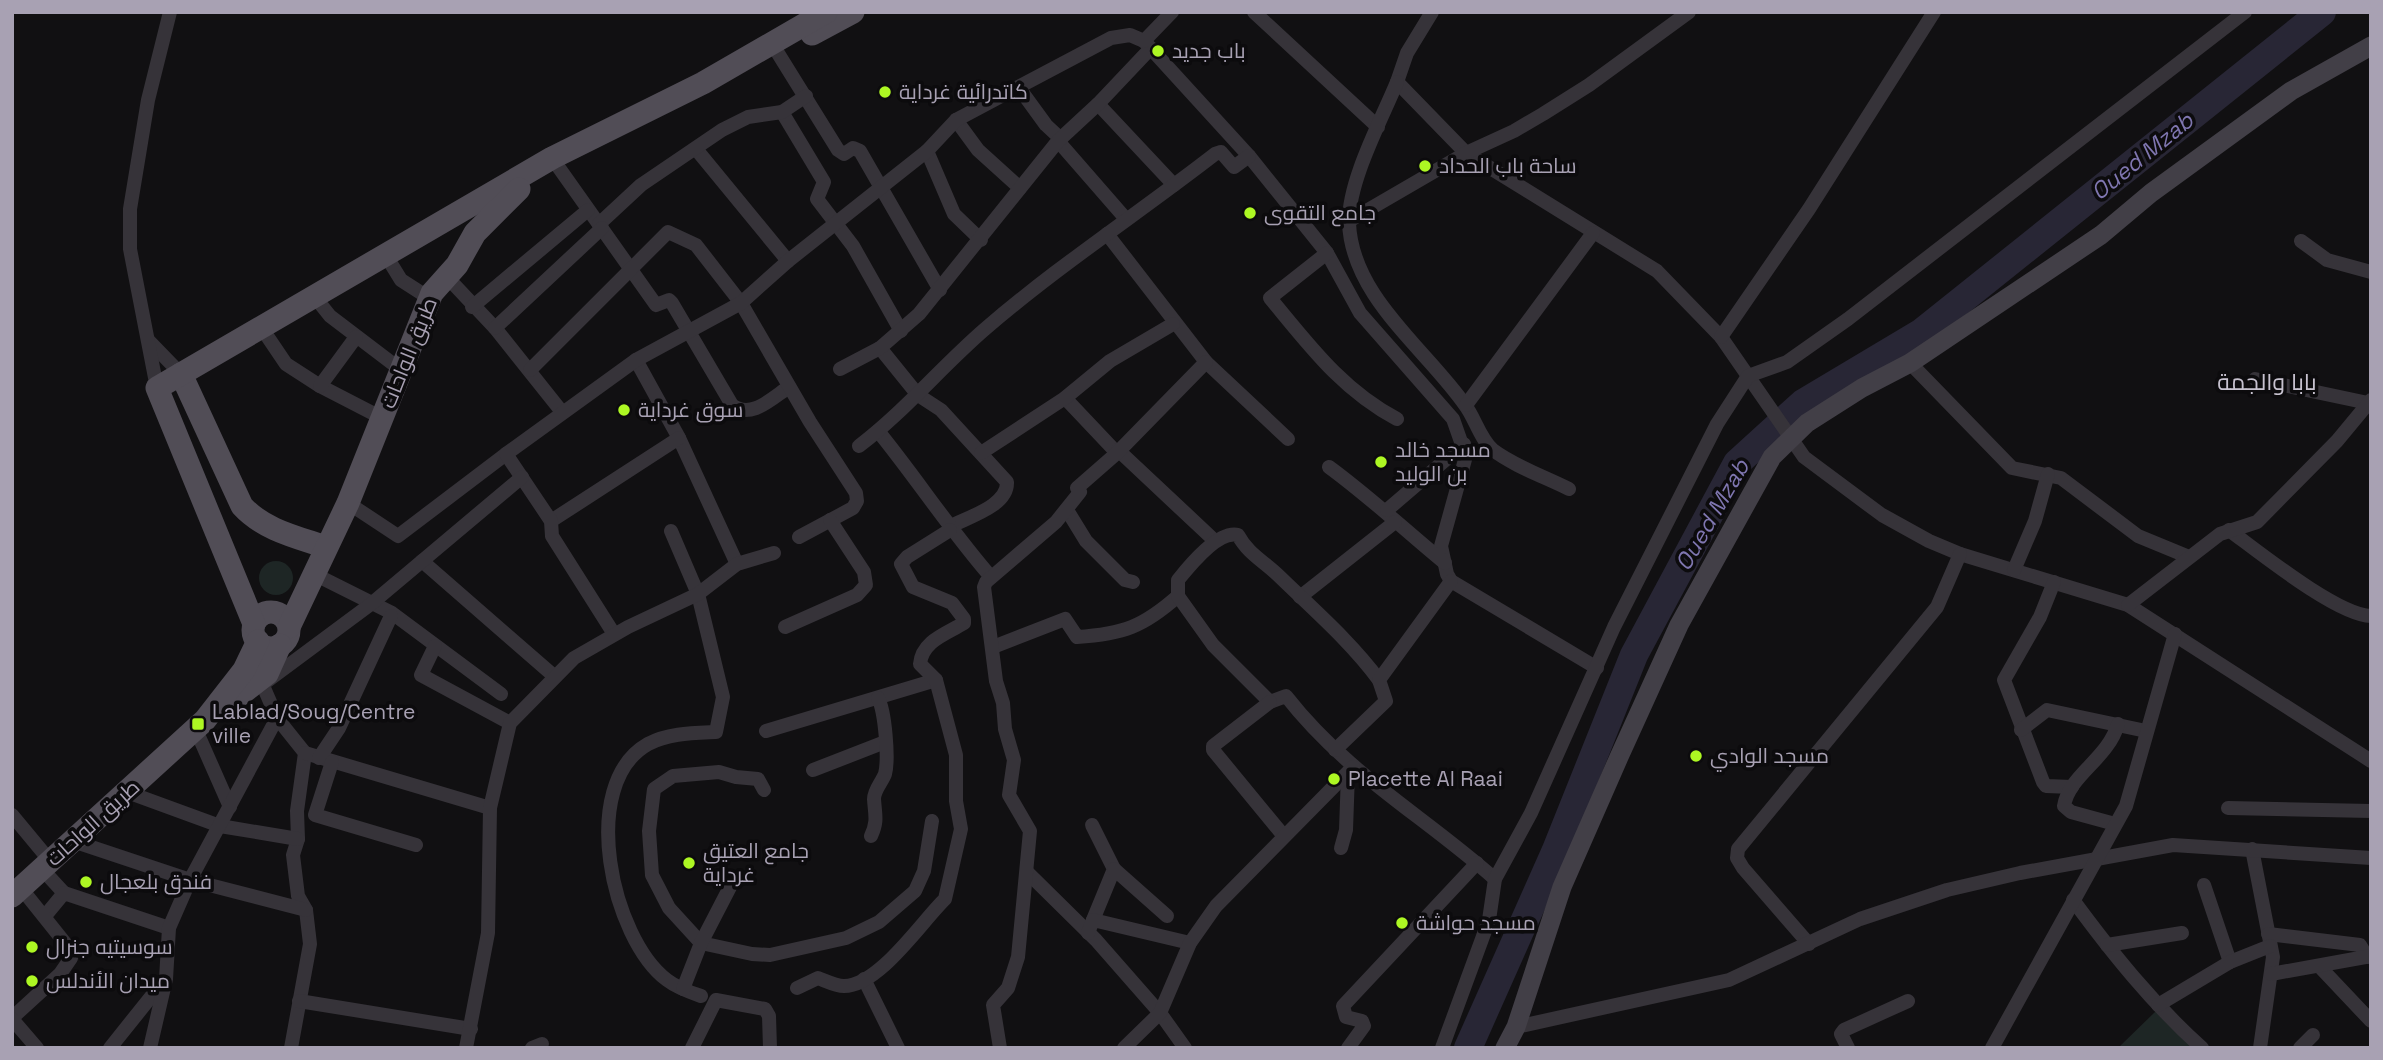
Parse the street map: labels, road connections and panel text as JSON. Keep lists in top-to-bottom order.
{
  "streets": {
    "main road": ["طريق الواحات"]
  },
  "districts": ["بابا والجمة"],
  "water": ["Oued Mzab"],
  "places": {
    "other": [
      "باب جديد",
      "كاتدرائية غرداية",
      "ساحة باب الحداد",
      "جامع التقوى",
      "سوق غرداية",
      "مسجد خالد بن الوليد",
      "مسجد الوادي",
      "Placette Al Raai",
      "جامع العتيق غرداية",
      "فندق بلعجال",
      "مسجد حواشة",
      "سوسيتيه جنرال",
      "ميدان الأندلس"
    ],
    "transit": ["Lablad/Soug/Centre ville"]
  }
}
